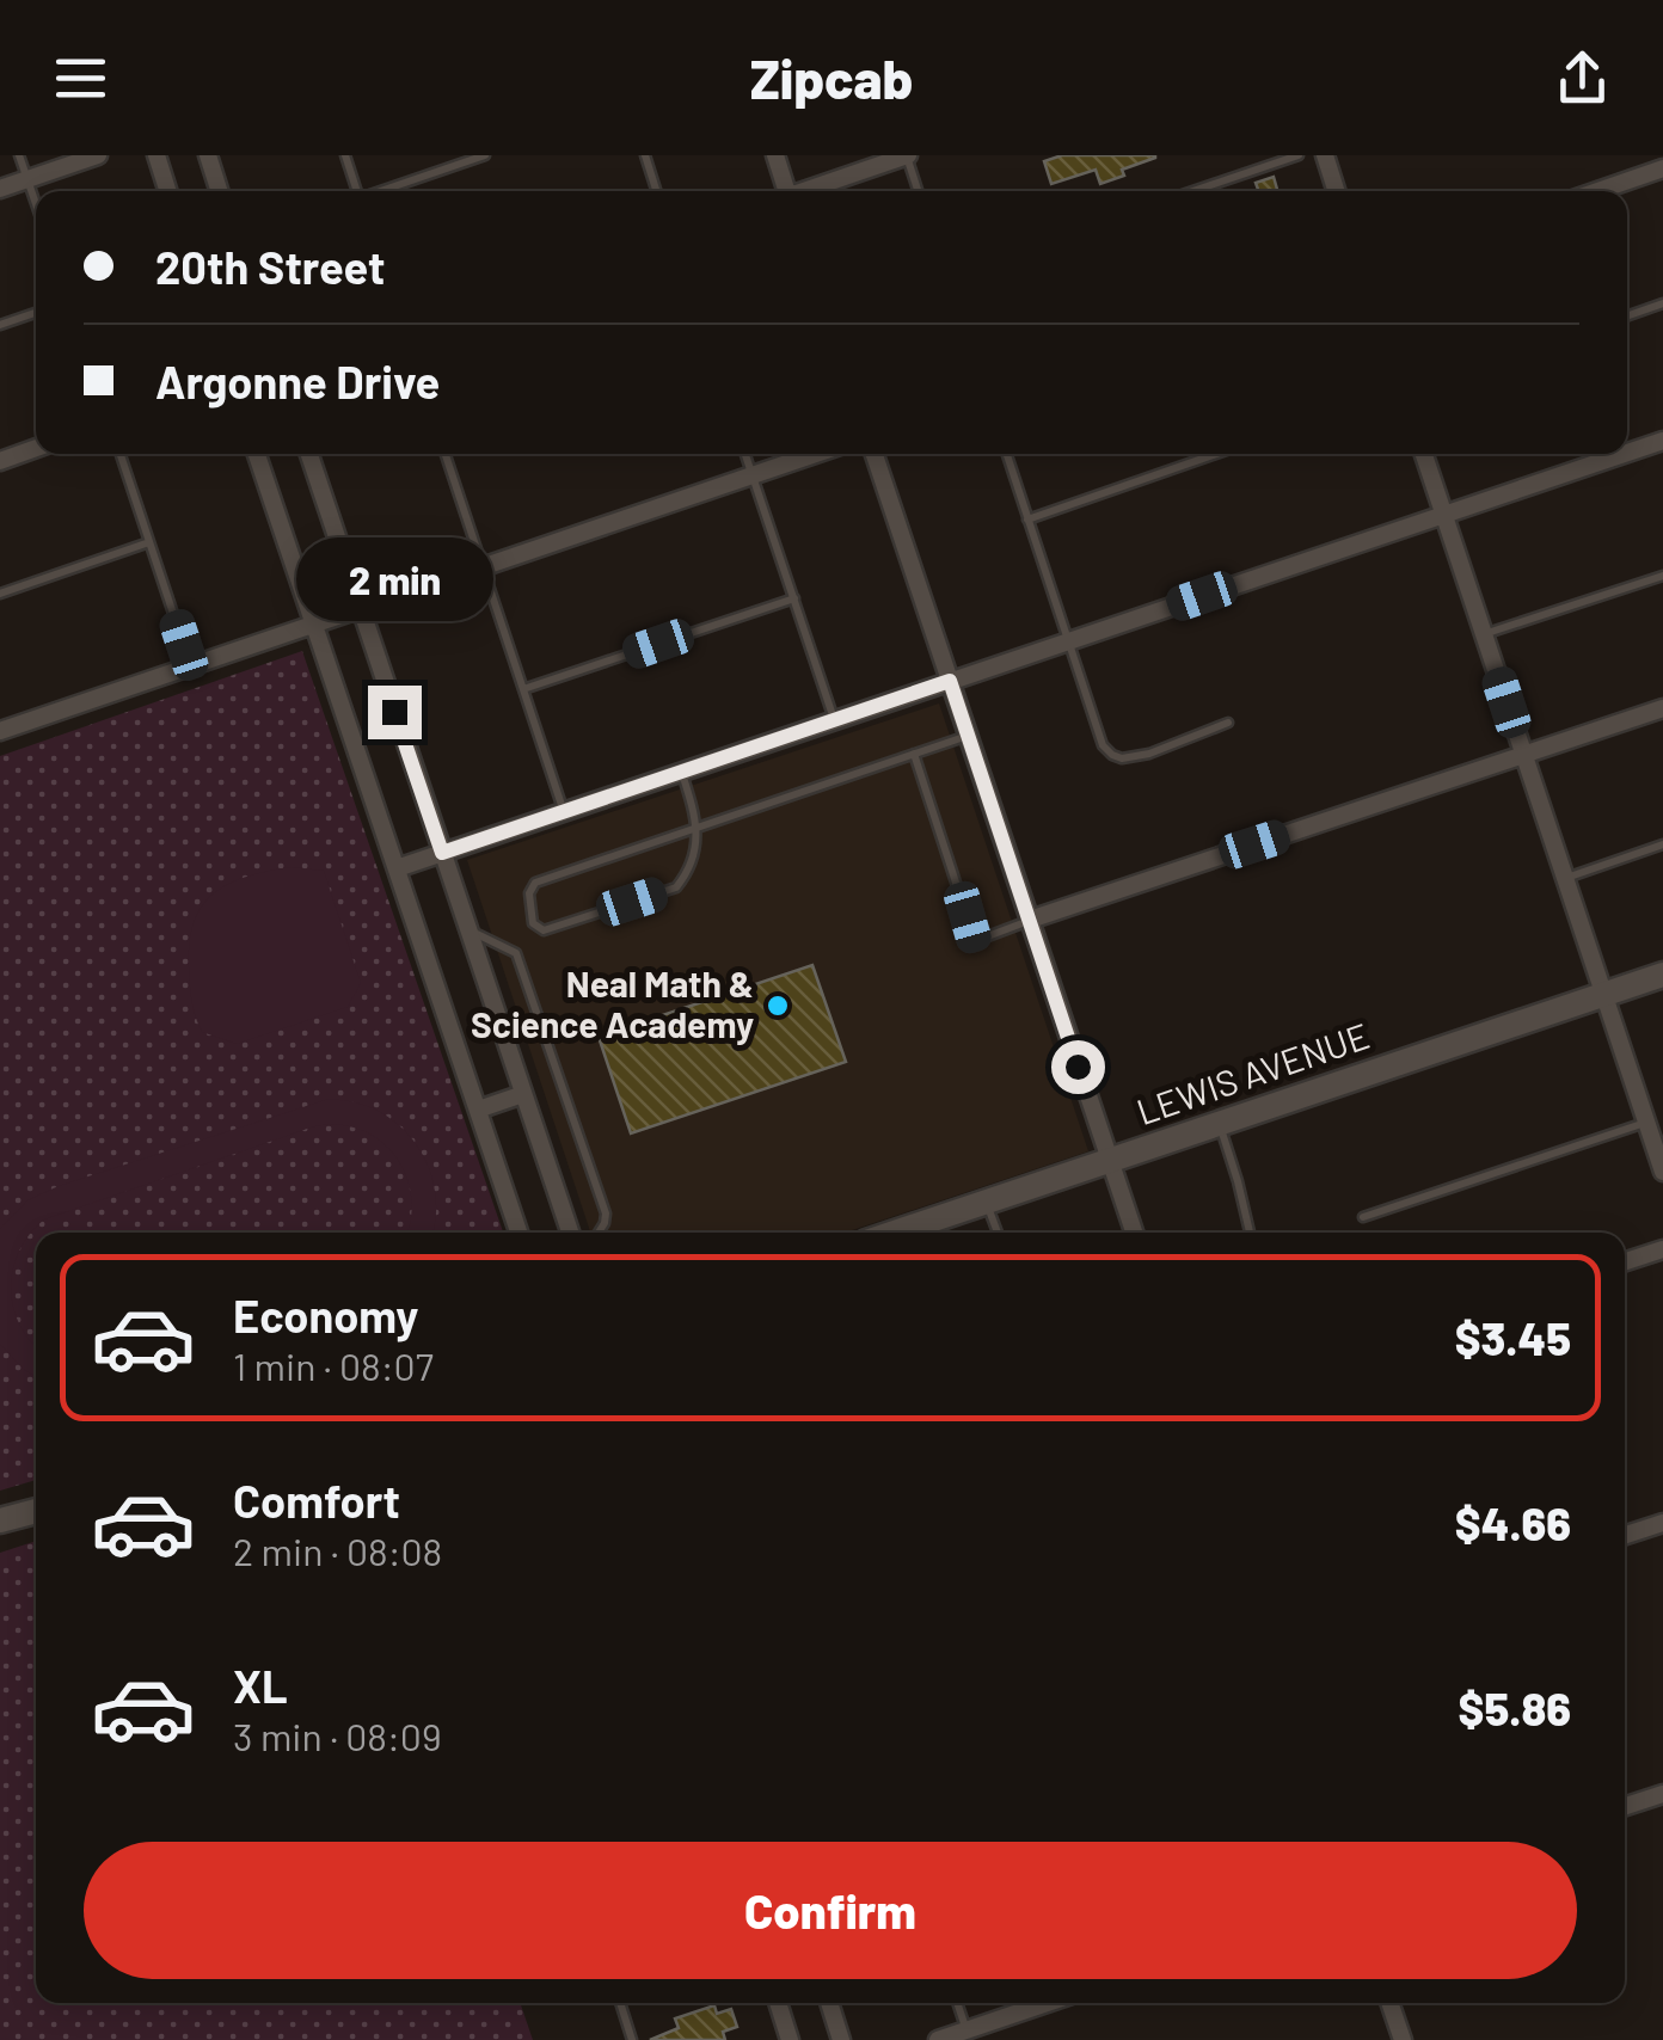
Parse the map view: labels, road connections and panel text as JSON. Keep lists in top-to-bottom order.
{
  "streets": {
    "main road": ["LEWIS AVENUE"]
  },
  "places": ["Neal Math & Science Academy"],
  "page": {
    "header": "Zipcab",
    "banner": ["20th Street", "Argonne Drive"],
    "bubble": "2 min",
    "list": [
      {
        "name": "Economy",
        "note": "1 min · 08:07",
        "value": "$3.45"
      },
      {
        "name": "Comfort",
        "note": "2 min · 08:08",
        "value": "$4.66"
      },
      {
        "name": "XL",
        "note": "3 min · 08:09",
        "value": "$5.86"
      }
    ],
    "buttons": "Confirm"
  }
}
